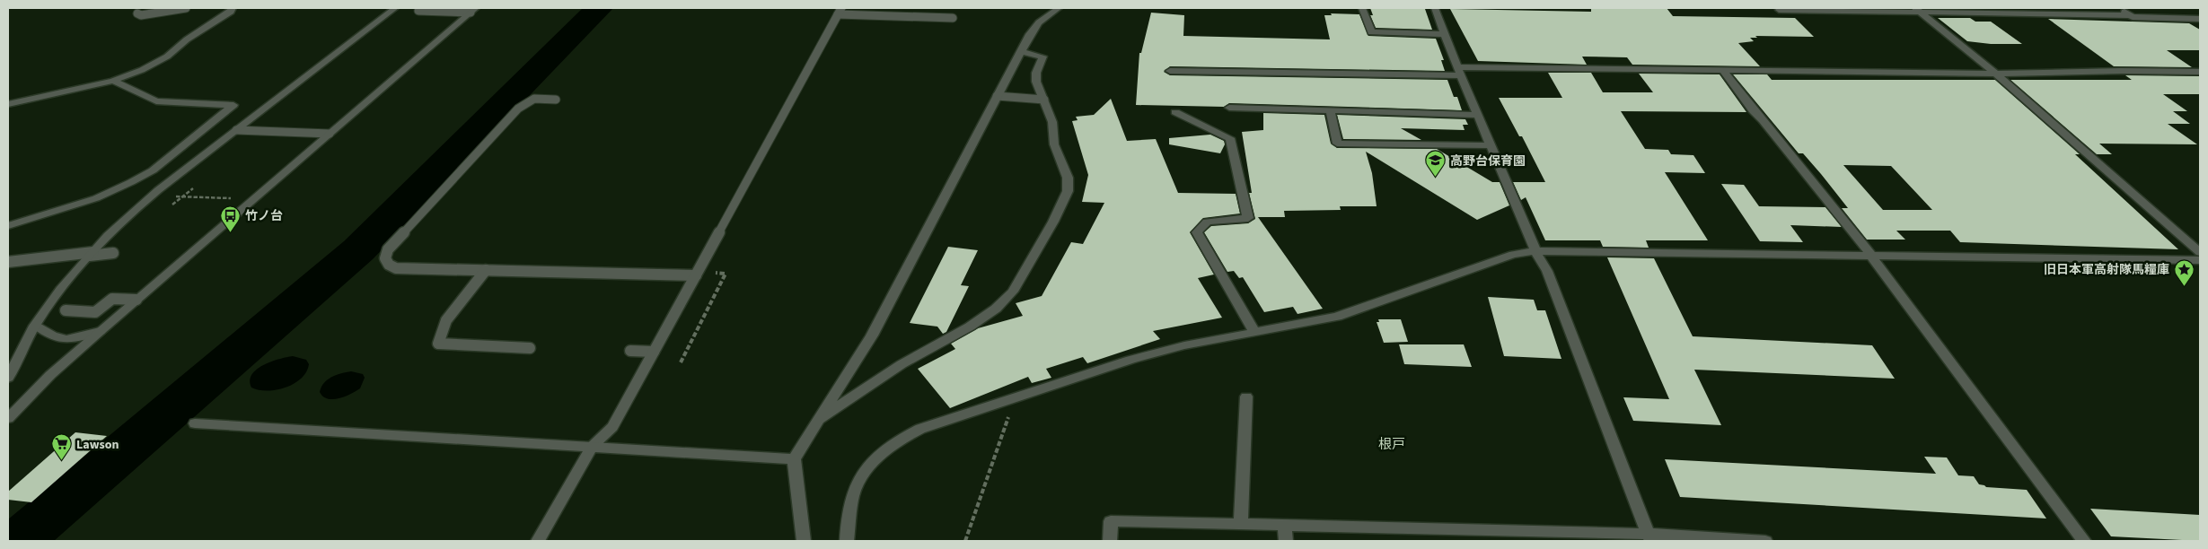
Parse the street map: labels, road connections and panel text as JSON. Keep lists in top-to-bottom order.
{
  "districts": ["根戸"],
  "places": {
    "school or university": ["高野台保育園"],
    "bus stop": ["竹ノ台"],
    "place": ["旧日本軍高射隊馬糧庫"],
    "supermarket": ["Lawson"]
  }
}
